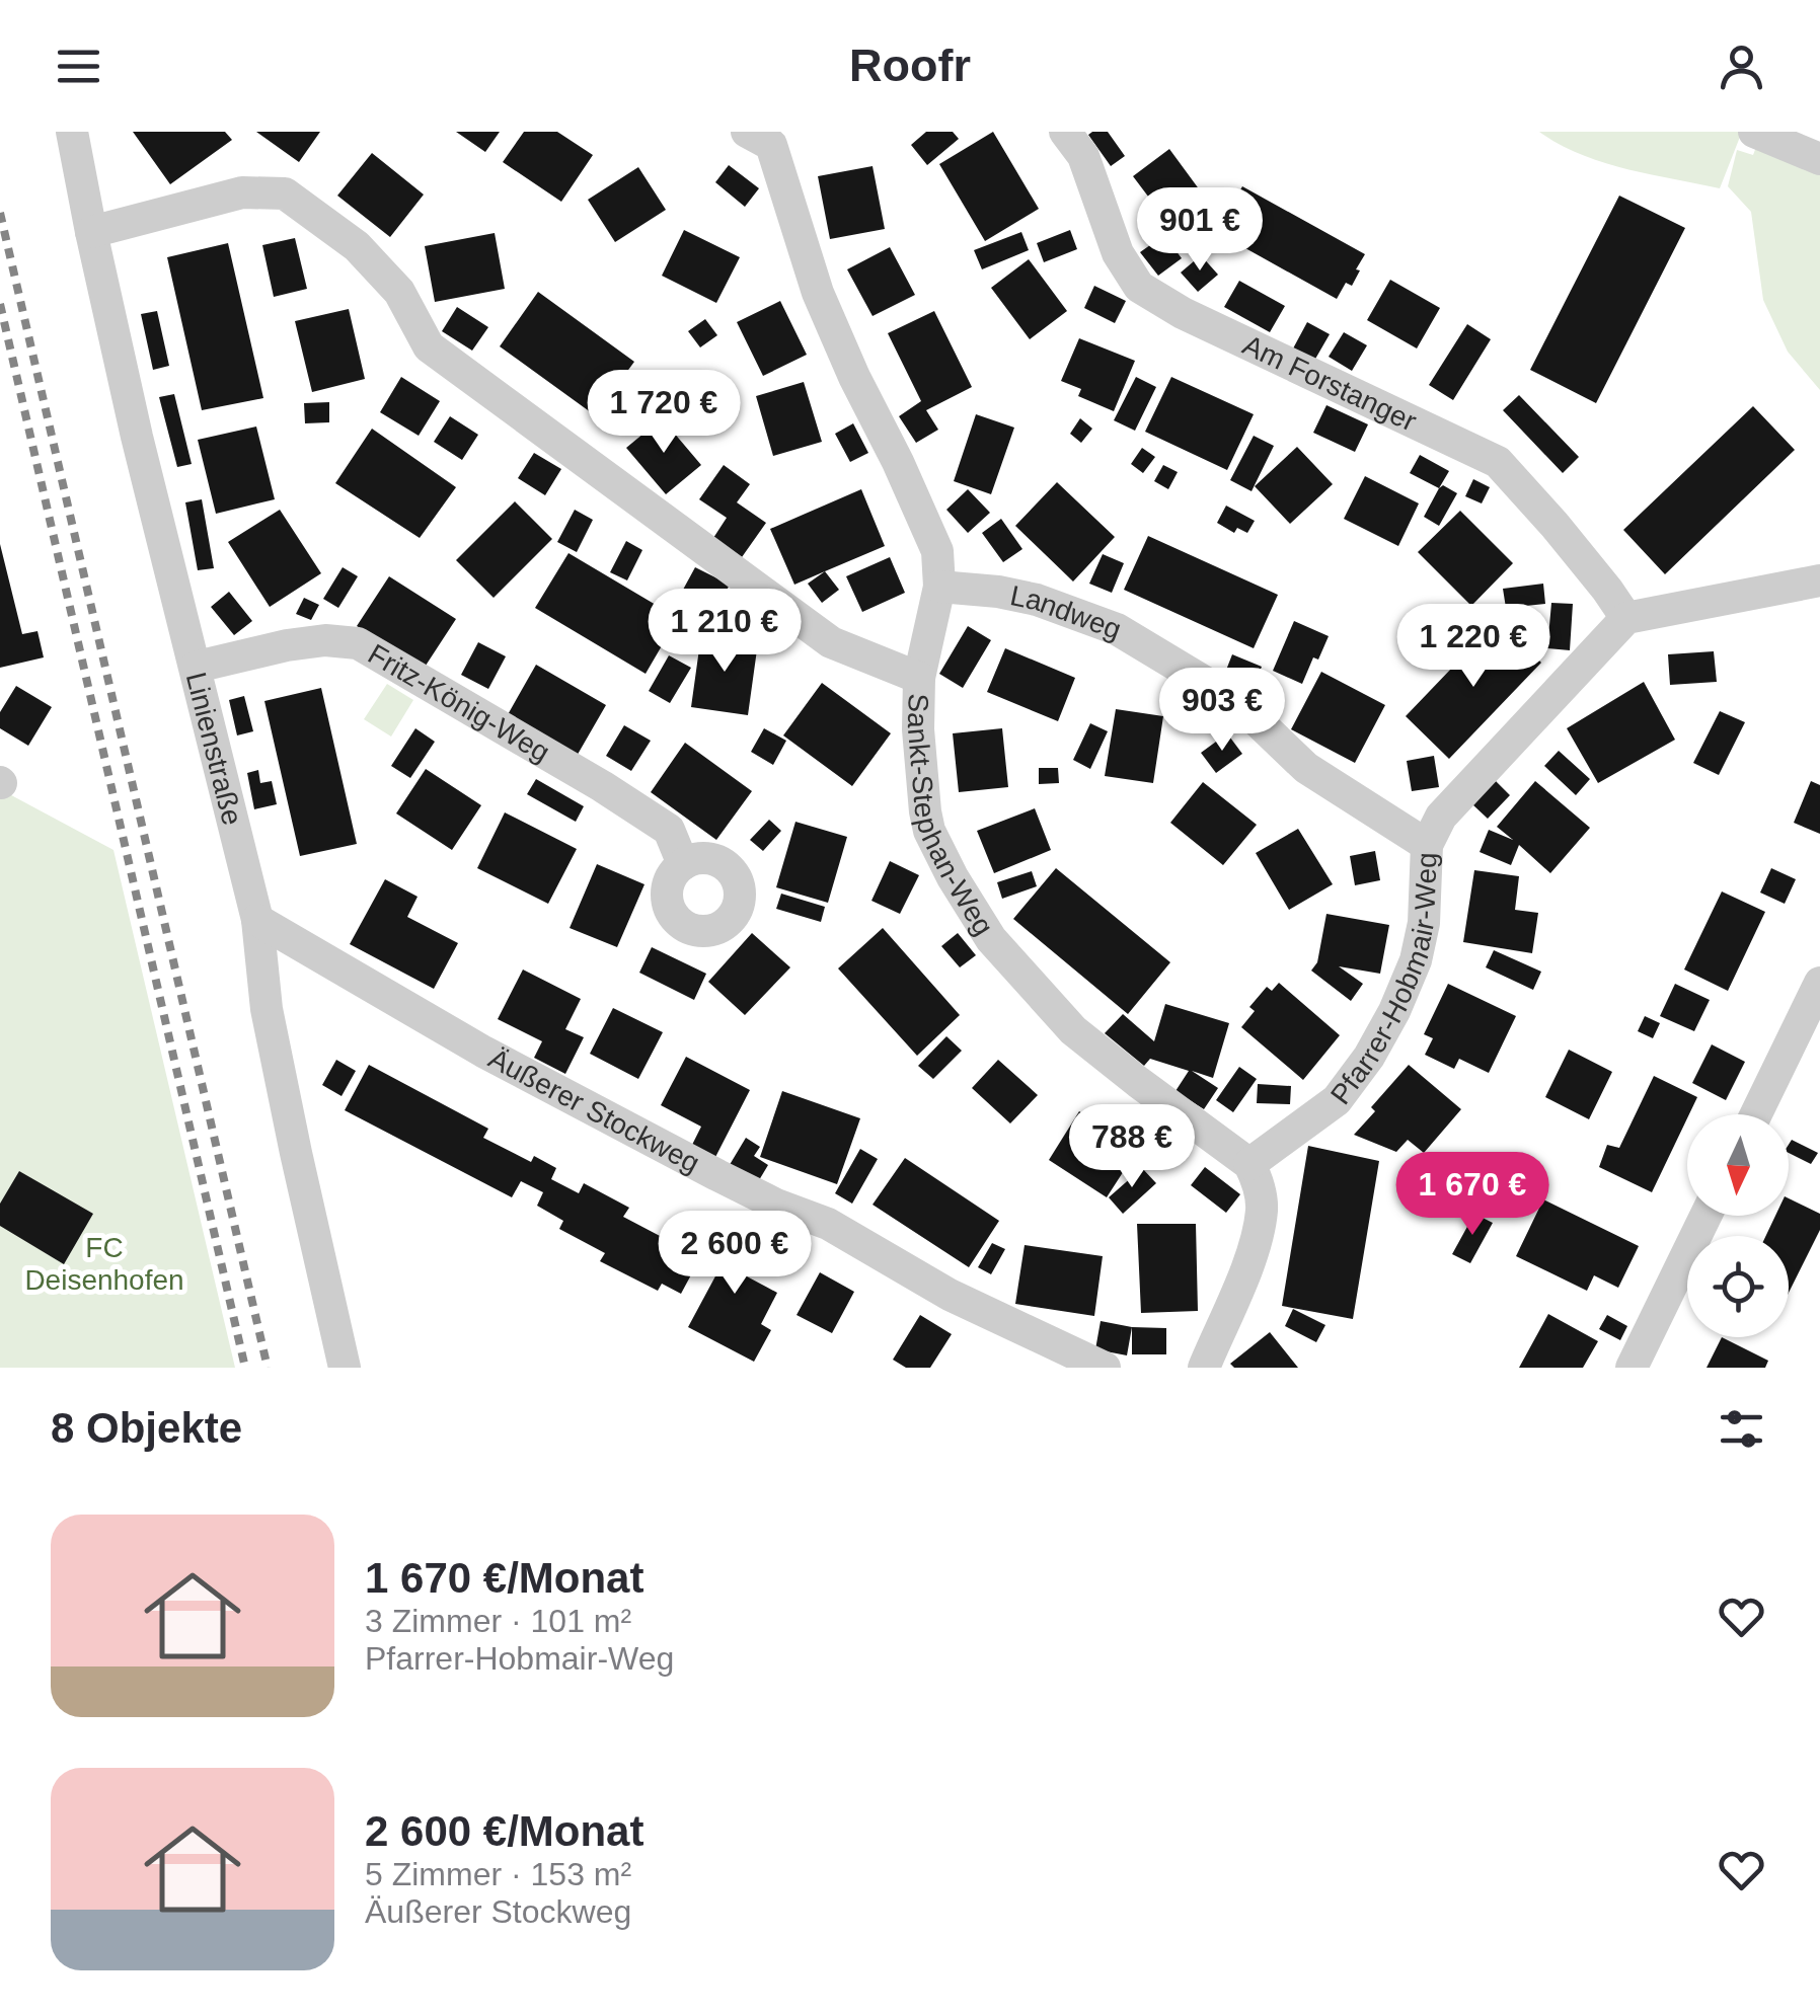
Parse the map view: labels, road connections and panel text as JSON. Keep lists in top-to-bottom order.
{
  "streets": {
    "street": [
      "Am Forstanger",
      "Landweg",
      "Fritz-König-Weg",
      "Linienstraße",
      "Sankt-Stephan-Weg",
      "Pfarrer-Hobmair-Weg",
      "Äußerer Stockweg"
    ]
  },
  "crossings": [
    ["Am Forstanger", "Pfarrer-Hobmair-Weg"],
    ["Landweg", "Pfarrer-Hobmair-Weg"],
    ["Fritz-König-Weg", "Linienstraße"],
    ["Linienstraße", "Sankt-Stephan-Weg"],
    ["Linienstraße", "Äußerer Stockweg"],
    ["Sankt-Stephan-Weg", "Pfarrer-Hobmair-Weg"]
  ],
  "parks": ["FC Deisenhofen"],
  "north": "bottom",
  "page": {
    "header": "Roofr",
    "price": [
      "901 €",
      "1 720 €",
      "1 210 €",
      "1 220 €",
      "903 €",
      "788 €",
      "1 670 €",
      "2 600 €"
    ],
    "heading": "8 Objekte",
    "list": [
      {
        "name": "1 670 €/Monat",
        "note": "3 Zimmer · 101 m² · Pfarrer-Hobmair-Weg"
      },
      {
        "name": "2 600 €/Monat",
        "note": "5 Zimmer · 153 m² · Äußerer Stockweg"
      }
    ]
  }
}
